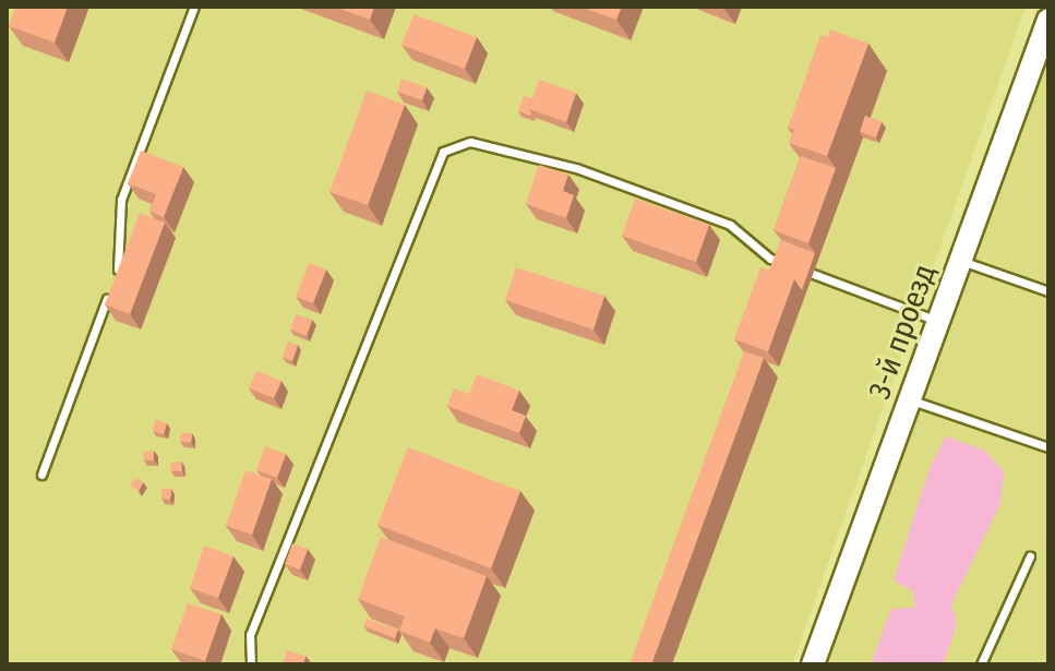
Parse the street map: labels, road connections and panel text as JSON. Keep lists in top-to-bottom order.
{
  "streets": {
    "street": ["3-й проезд"]
  }
}
